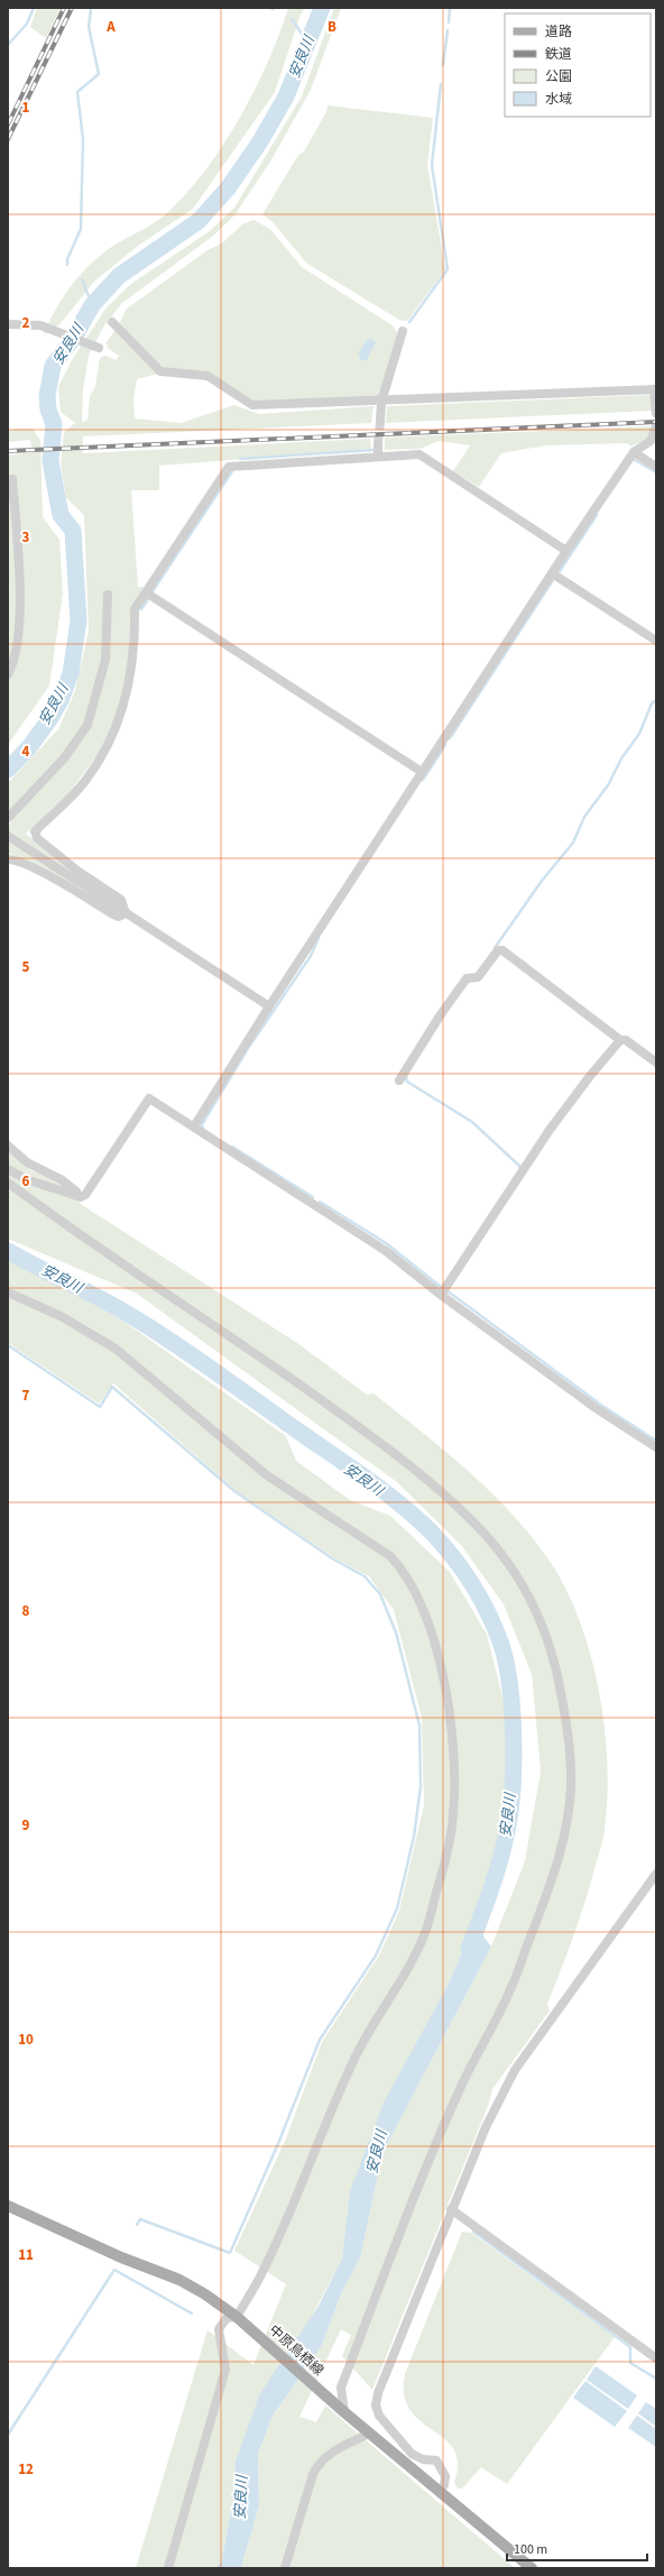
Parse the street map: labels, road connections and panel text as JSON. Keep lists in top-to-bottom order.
{
  "streets": {
    "main road": ["中原鳥栖線"]
  },
  "water": ["安良川"],
  "legend": [
    "道路",
    "鉄道",
    "公園",
    "水域"
  ],
  "scale_bar": "100 m",
  "grid": {
    "columns": ["A", "B"],
    "rows": [
      "1",
      "2",
      "3",
      "4",
      "5",
      "6",
      "7",
      "8",
      "9",
      "10",
      "11",
      "12"
    ]
  }
}
